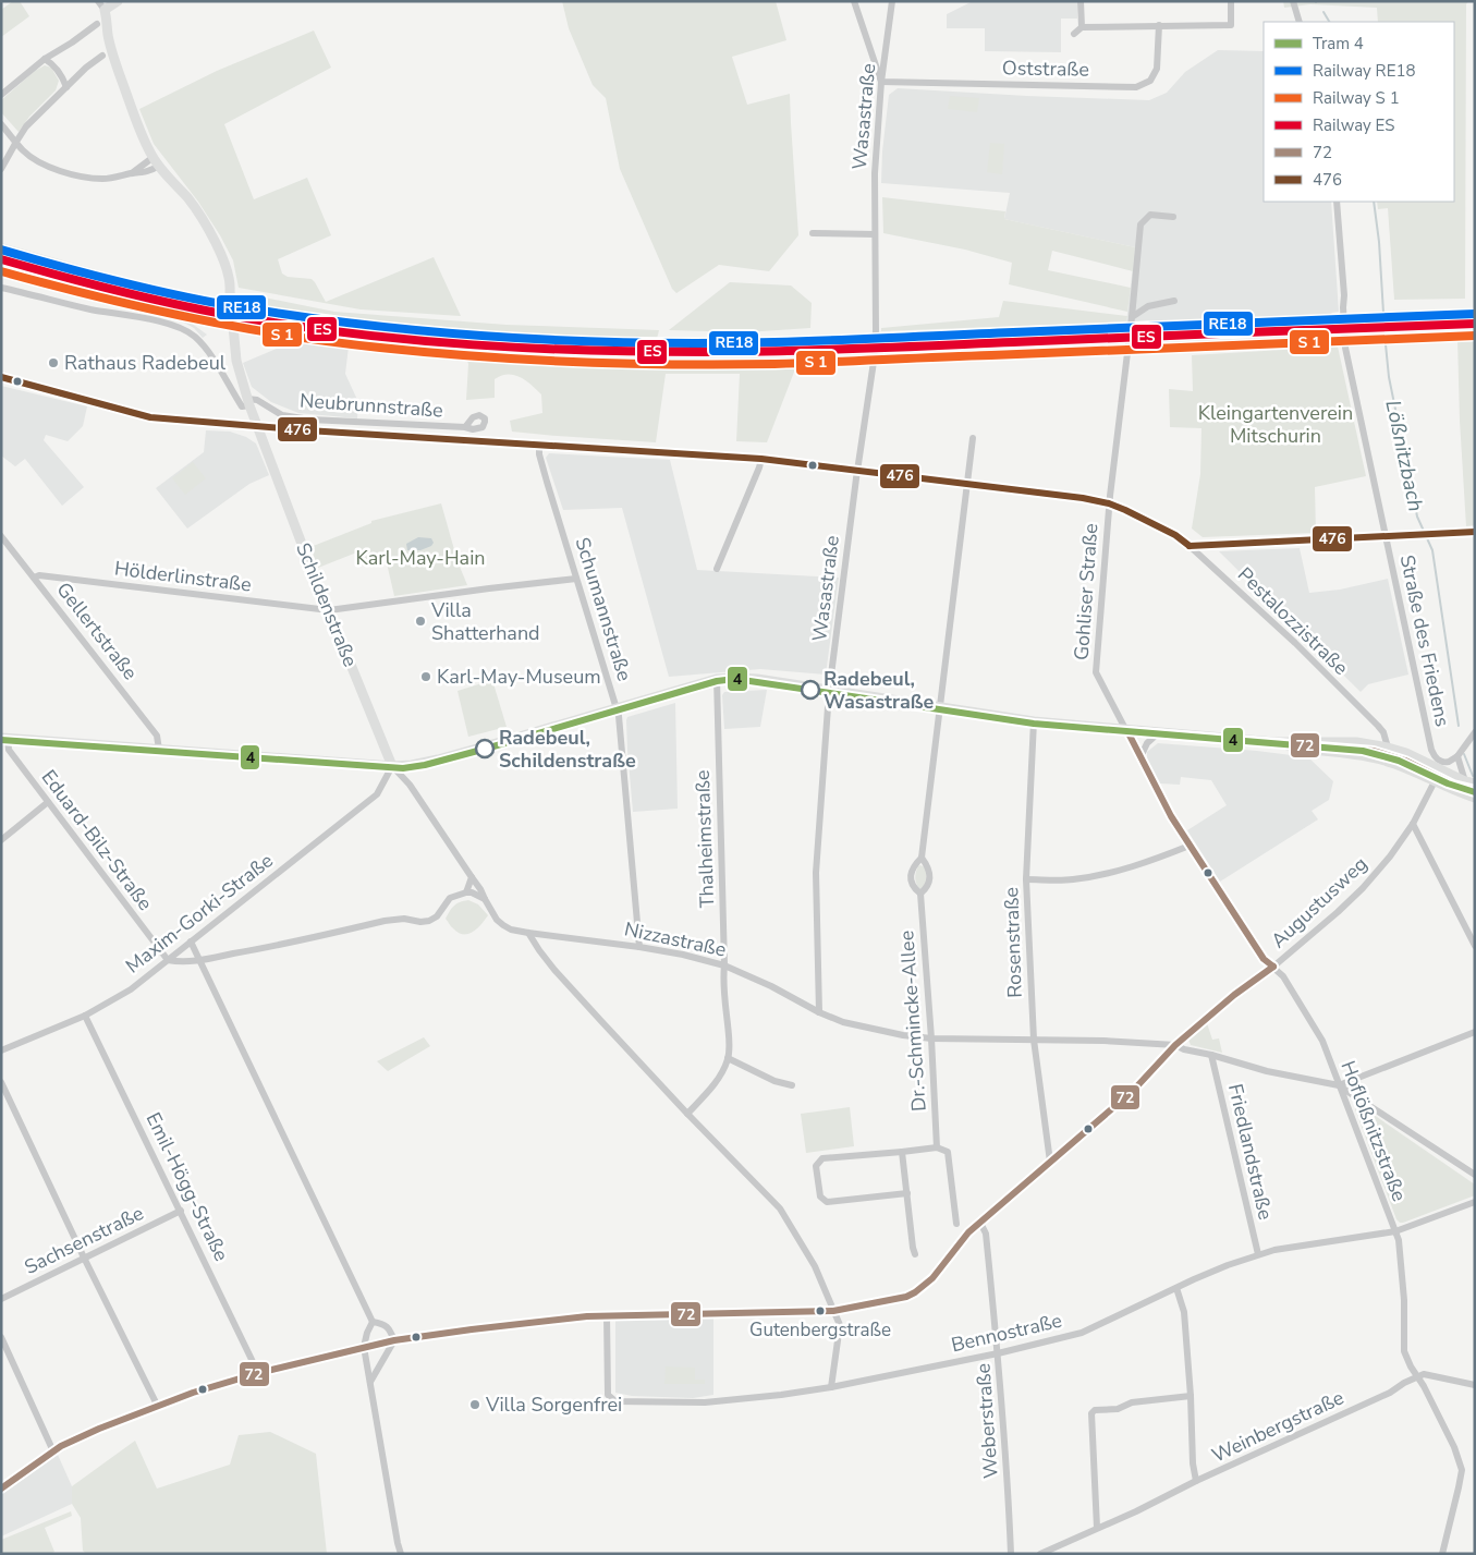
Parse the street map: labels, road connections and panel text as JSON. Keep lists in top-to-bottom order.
{
  "streets": {
    "main road": ["Schildenstraße"],
    "street": [
      "Oststraße",
      "Wasastraße",
      "Neubrunnstraße",
      "Hölderlinstraße",
      "Gohliser Straße",
      "Schumannstraße",
      "Pestalozzistraße",
      "Gellertstraße",
      "Straße des Friedens",
      "Thalheimstraße",
      "Eduard-Bilz-Straße",
      "Augustusweg",
      "Maxim-Gorki-Straße",
      "Nizzastraße",
      "Rosenstraße",
      "Dr.-Schmincke-Allee",
      "Hoflößnitzstraße",
      "Friedlandstraße",
      "Emil-Högg-Straße",
      "Sachsenstraße",
      "Bennostraße",
      "Weberstraße",
      "Weinbergstraße"
    ]
  },
  "crossings": [
    ["Oststraße", "Wasastraße"],
    ["Wasastraße", "Pestalozzistraße"],
    ["Wasastraße", "Nizzastraße"],
    ["Neubrunnstraße", "Schildenstraße"],
    ["Hölderlinstraße", "Schildenstraße"],
    ["Hölderlinstraße", "Schumannstraße"],
    ["Hölderlinstraße", "Gellertstraße"],
    ["Gohliser Straße", "Pestalozzistraße"],
    ["Gohliser Straße", "Hoflößnitzstraße"],
    ["Schildenstraße", "Pestalozzistraße"],
    ["Schildenstraße", "Maxim-Gorki-Straße"],
    ["Schumannstraße", "Pestalozzistraße"],
    ["Schumannstraße", "Nizzastraße"],
    ["Pestalozzistraße", "Dr.-Schmincke-Allee"],
    ["Thalheimstraße", "Nizzastraße"],
    ["Eduard-Bilz-Straße", "Maxim-Gorki-Straße"],
    ["Augustusweg", "Nizzastraße"],
    ["Augustusweg", "Rosenstraße"],
    ["Augustusweg", "Hoflößnitzstraße"],
    ["Augustusweg", "Emil-Högg-Straße"],
    ["Augustusweg", "Bennostraße"],
    ["Augustusweg", "Weberstraße"],
    ["Maxim-Gorki-Straße", "Emil-Högg-Straße"],
    ["Nizzastraße", "Rosenstraße"],
    ["Nizzastraße", "Dr.-Schmincke-Allee"],
    ["Nizzastraße", "Hoflößnitzstraße"],
    ["Nizzastraße", "Friedlandstraße"],
    ["Hoflößnitzstraße", "Bennostraße"],
    ["Hoflößnitzstraße", "Weinbergstraße"],
    ["Friedlandstraße", "Bennostraße"],
    ["Emil-Högg-Straße", "Sachsenstraße"],
    ["Bennostraße", "Weberstraße"]
  ],
  "water": ["Lößnitzbach"],
  "parks": ["Kleingartenverein Mitschurin", "Karl-May-Hain"],
  "places": [
    "Rathaus Radebeul",
    "Villa Shatterhand",
    "Karl-May-Museum",
    "Radebeul, Wasastraße",
    "Radebeul, Schildenstraße",
    "Gutenbergstraße",
    "Villa Sorgenfrei"
  ],
  "lines": [
    "rail line RE18",
    "rail line ES",
    "transit line 476",
    "tram line 4",
    "transit line 72"
  ],
  "legend": [
    "Tram 4",
    "Railway RE18",
    "Railway S 1",
    "Railway ES",
    "72",
    "476"
  ]
}
